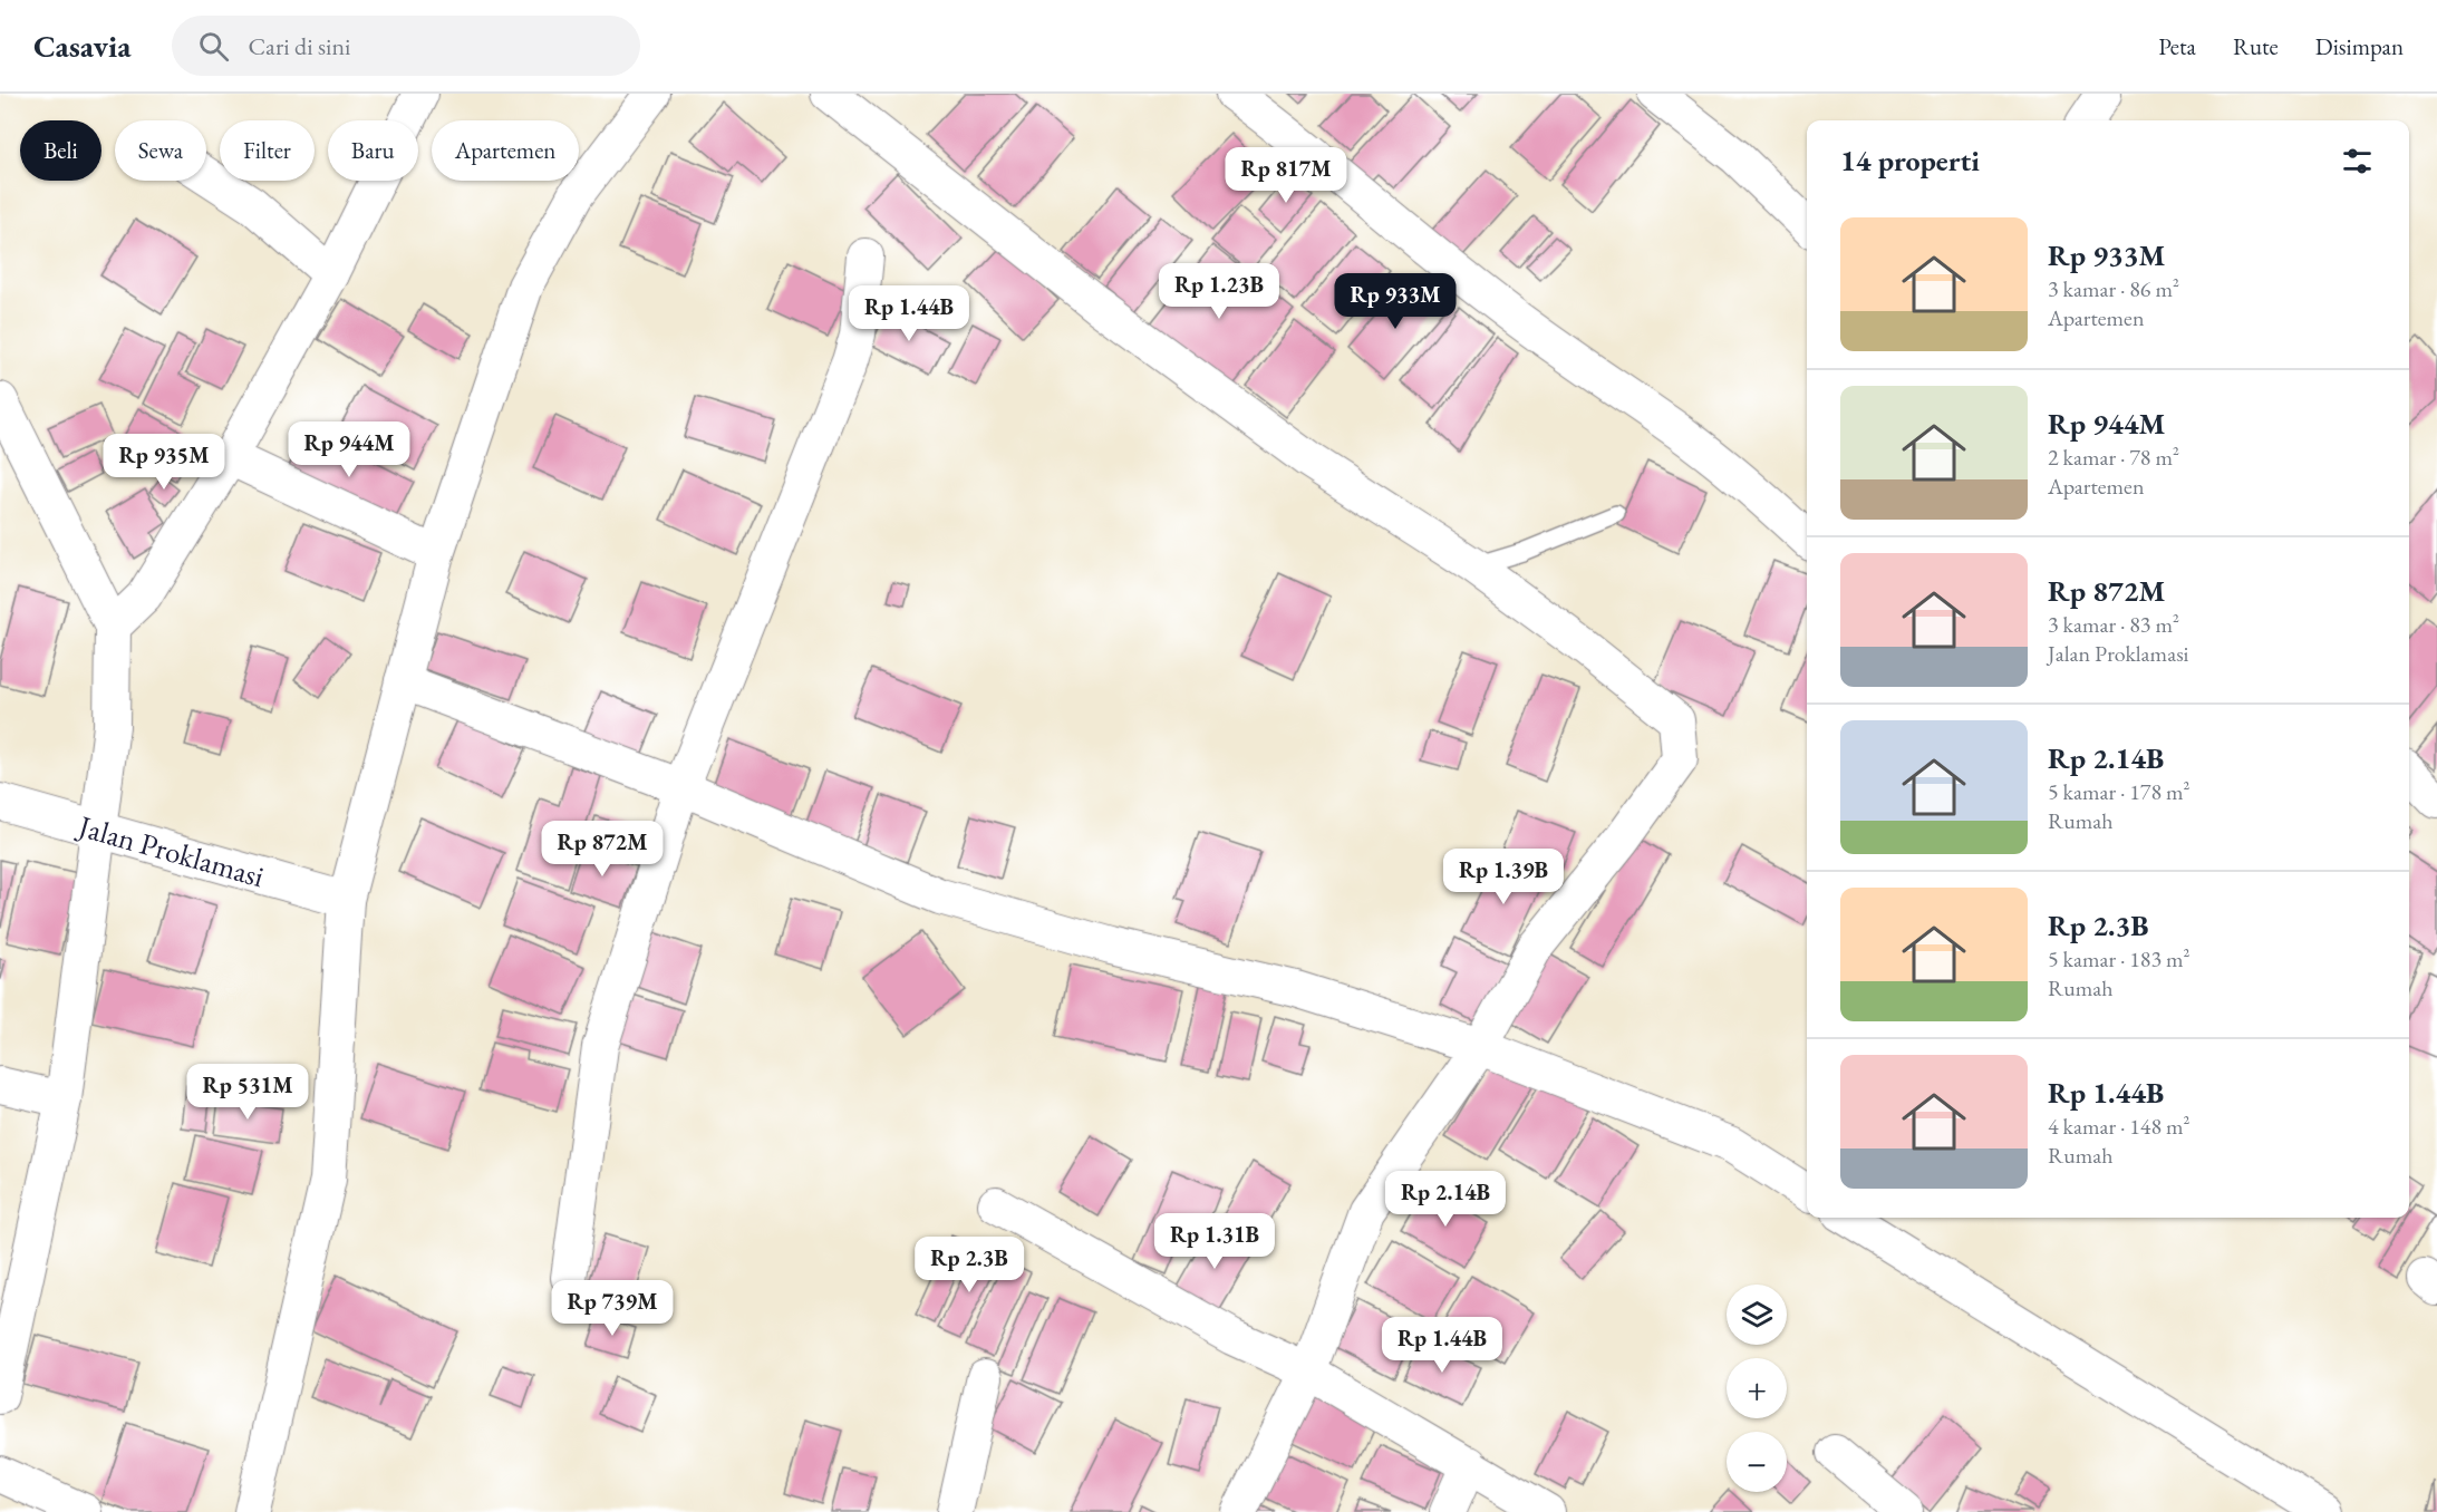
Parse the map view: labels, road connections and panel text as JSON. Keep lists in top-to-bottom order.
{
  "streets": {
    "street": ["Jalan Proklamasi"]
  },
  "page": {
    "header": "Casavia",
    "search": "Cari di sini",
    "nav": ["Peta", "Rute", "Disimpan"],
    "chip": [
      "Beli",
      "Sewa",
      "Filter",
      "Baru",
      "Apartemen"
    ],
    "heading": "14 properti",
    "price": [
      "Rp 817M",
      "Rp 1.23B",
      "Rp 933M",
      "Rp 1.44B",
      "Rp 944M",
      "Rp 935M",
      "Rp 872M",
      "Rp 1.39B",
      "Rp 531M",
      "Rp 2.14B",
      "Rp 1.31B",
      "Rp 2.3B",
      "Rp 739M",
      "Rp 1.44B"
    ],
    "list": [
      {
        "name": "Rp 933M",
        "note": "3 kamar · 86 m² · Apartemen"
      },
      {
        "name": "Rp 944M",
        "note": "2 kamar · 78 m² · Apartemen"
      },
      {
        "name": "Rp 872M",
        "note": "3 kamar · 83 m² · Jalan Proklamasi"
      },
      {
        "name": "Rp 2.14B",
        "note": "5 kamar · 178 m² · Rumah"
      },
      {
        "name": "Rp 2.3B",
        "note": "5 kamar · 183 m² · Rumah"
      },
      {
        "name": "Rp 1.44B",
        "note": "4 kamar · 148 m² · Rumah"
      }
    ],
    "map_buttons": ["+", "−"]
  }
}
